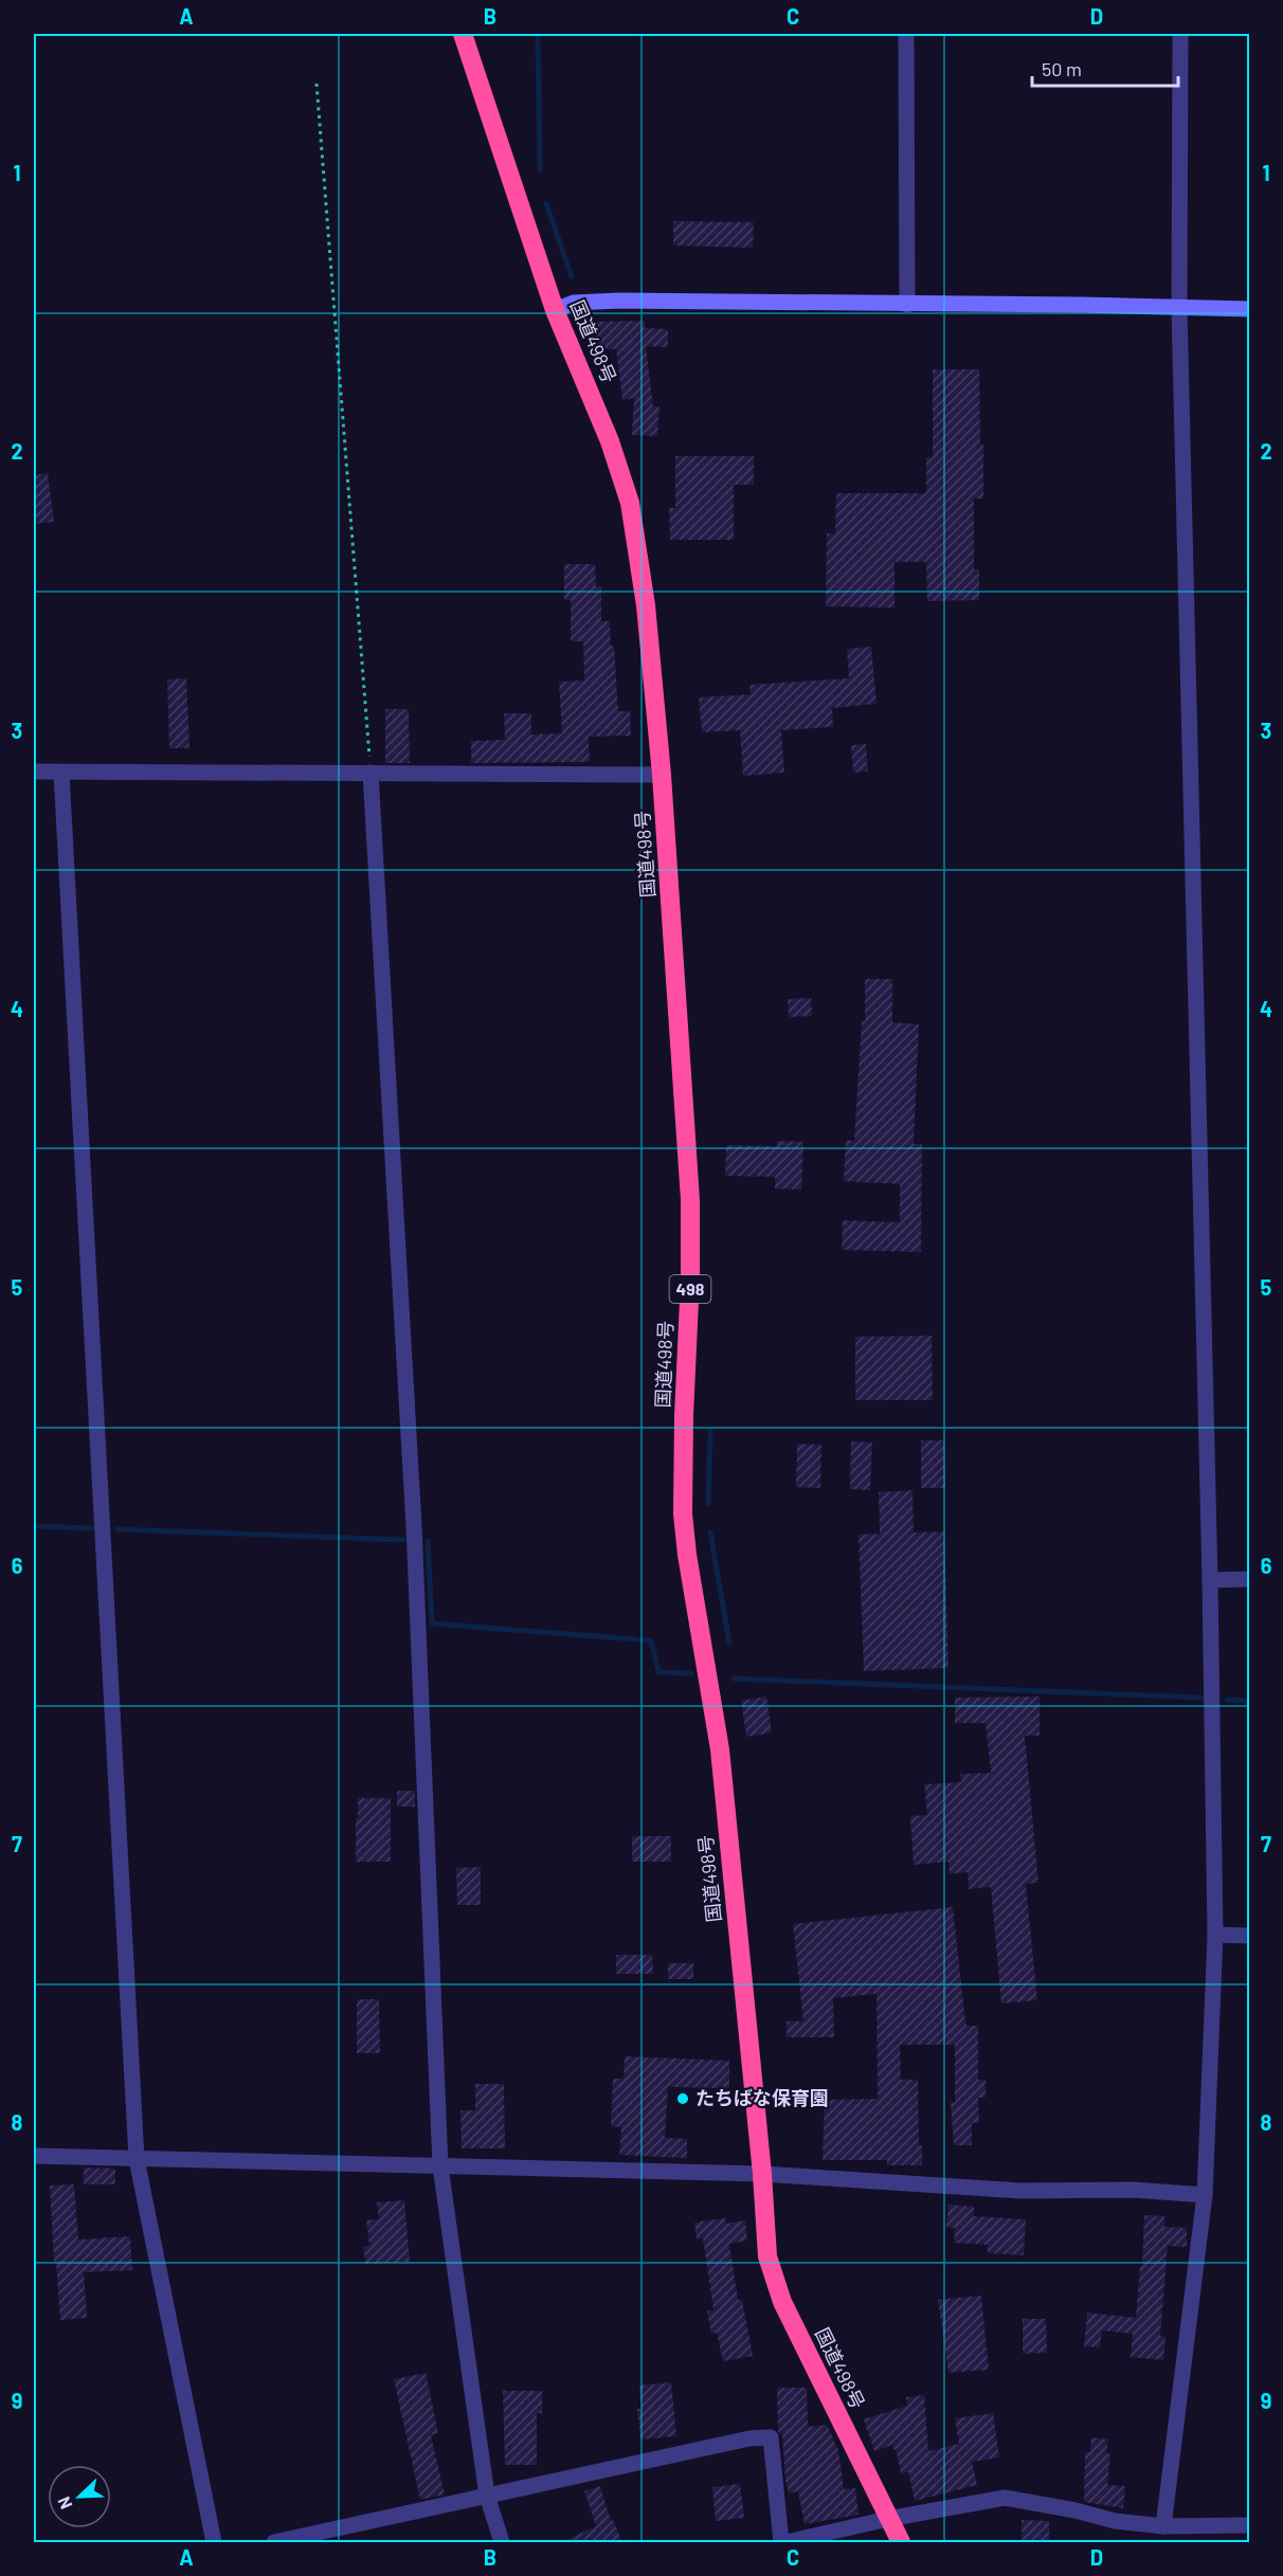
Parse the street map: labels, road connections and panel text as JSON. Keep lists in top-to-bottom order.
{
  "streets": {
    "highway": ["国道498号", "498"]
  },
  "places": ["たちばな保育園"],
  "scale_bar": "50 m",
  "north": "bottom left",
  "grid": {
    "columns": [
      "A",
      "B",
      "C",
      "D"
    ],
    "rows": [
      "1",
      "2",
      "3",
      "4",
      "5",
      "6",
      "7",
      "8",
      "9"
    ]
  }
}
